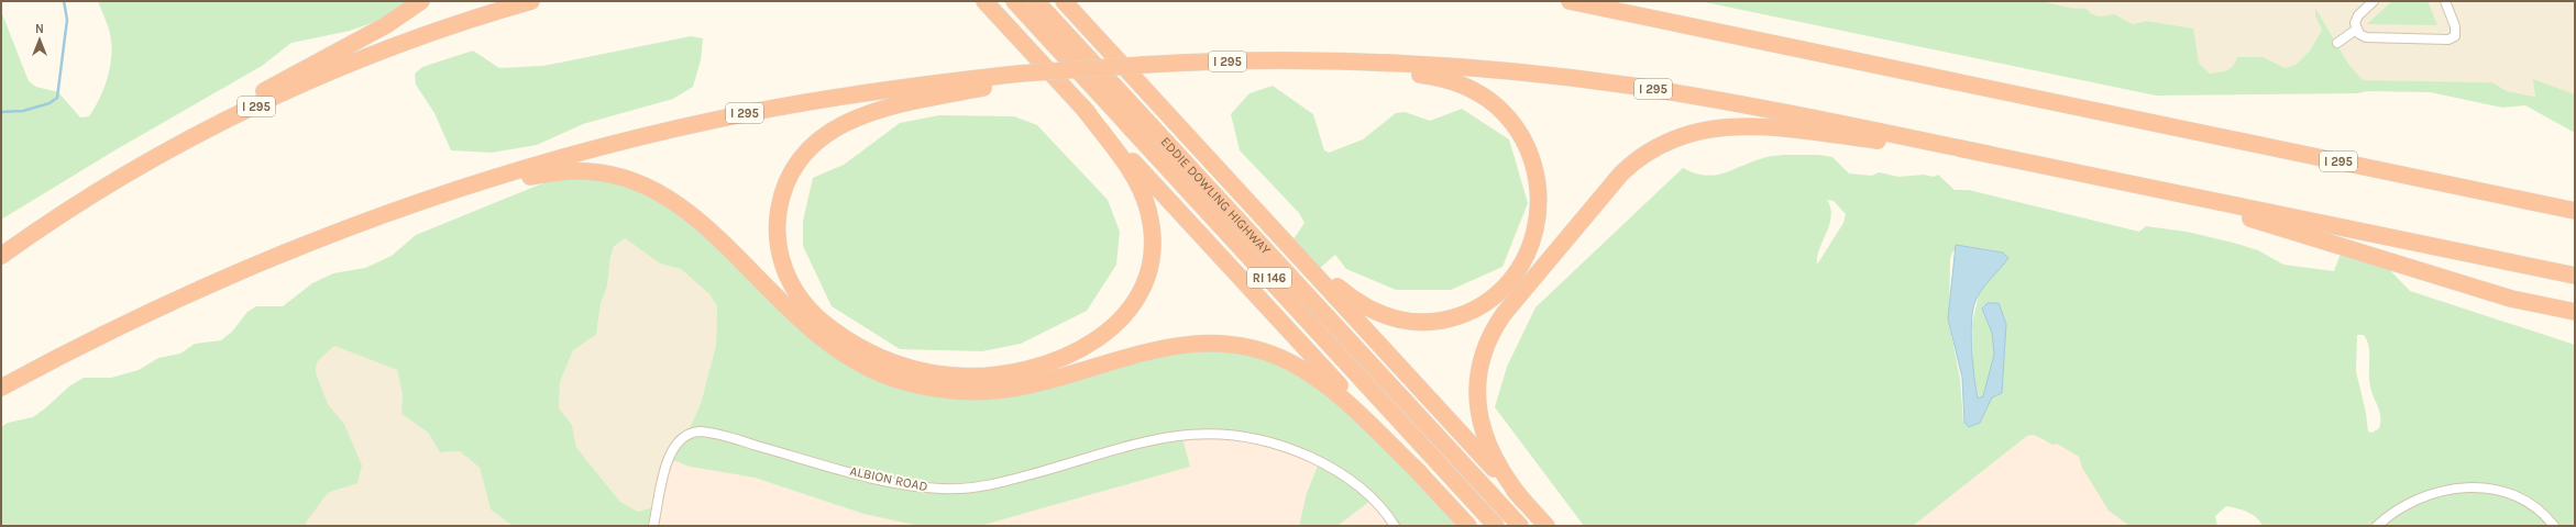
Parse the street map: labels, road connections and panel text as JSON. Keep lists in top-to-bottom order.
{
  "streets": {
    "highway": ["I 295", "EDDIE DOWLING HIGHWAY", "RI 146"],
    "street": ["ALBION ROAD"]
  },
  "north": "top"
}
